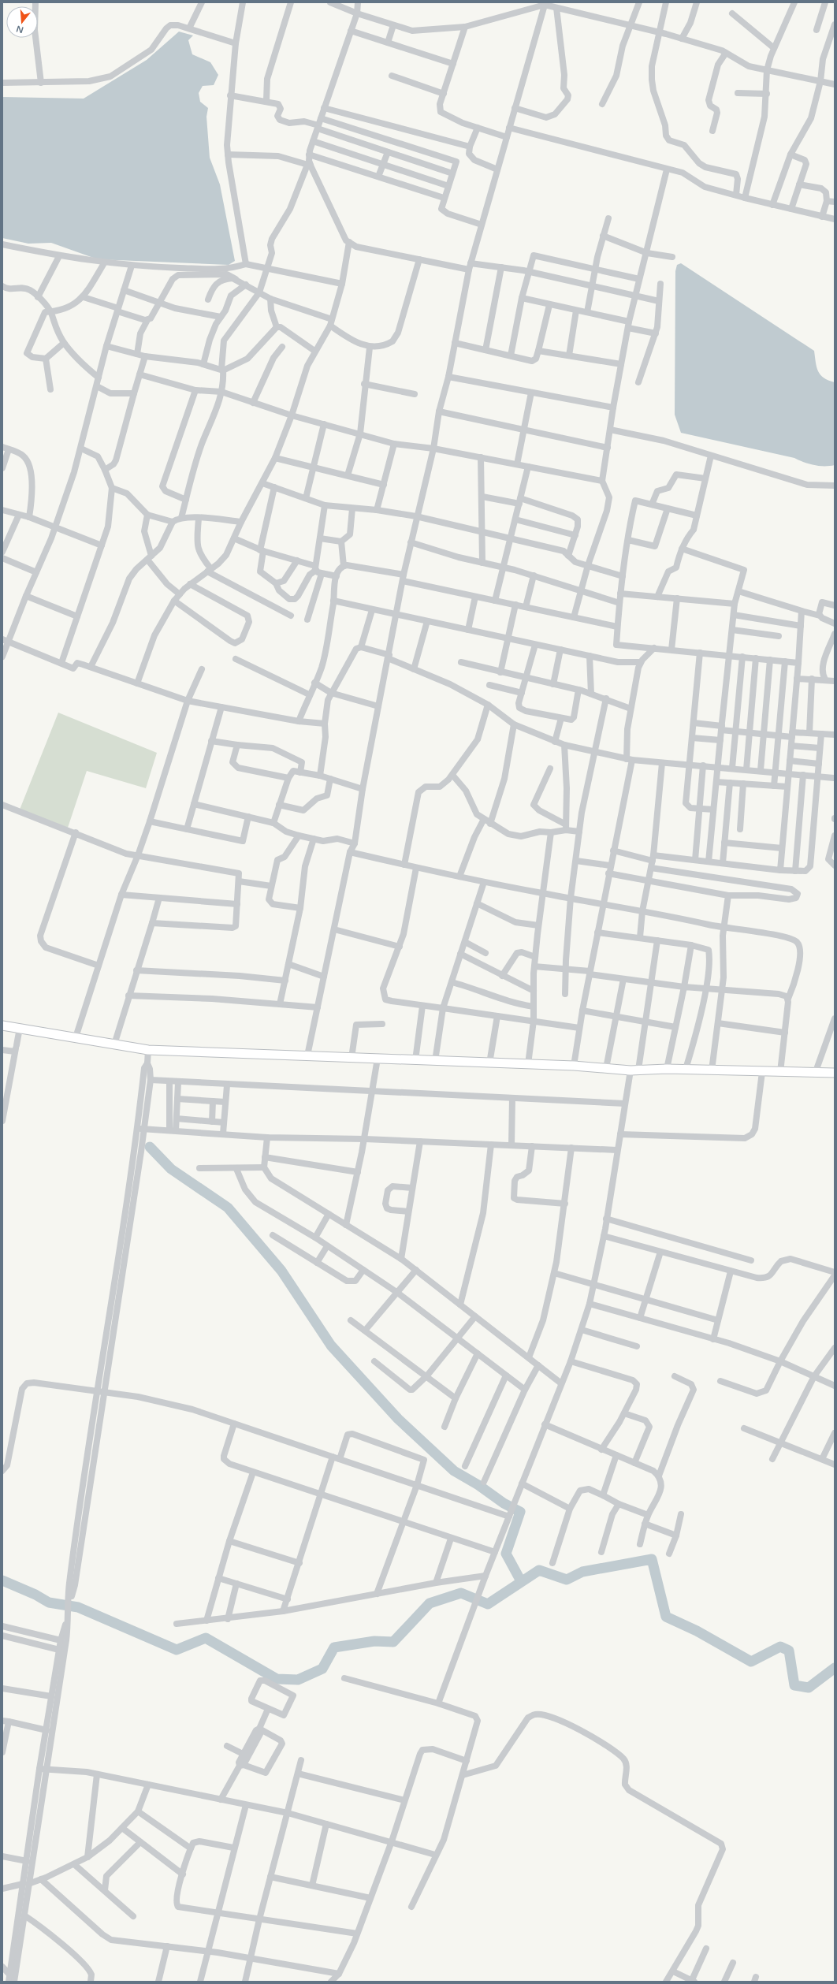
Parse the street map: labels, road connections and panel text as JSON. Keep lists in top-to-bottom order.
{
  "north": "bottom"
}
